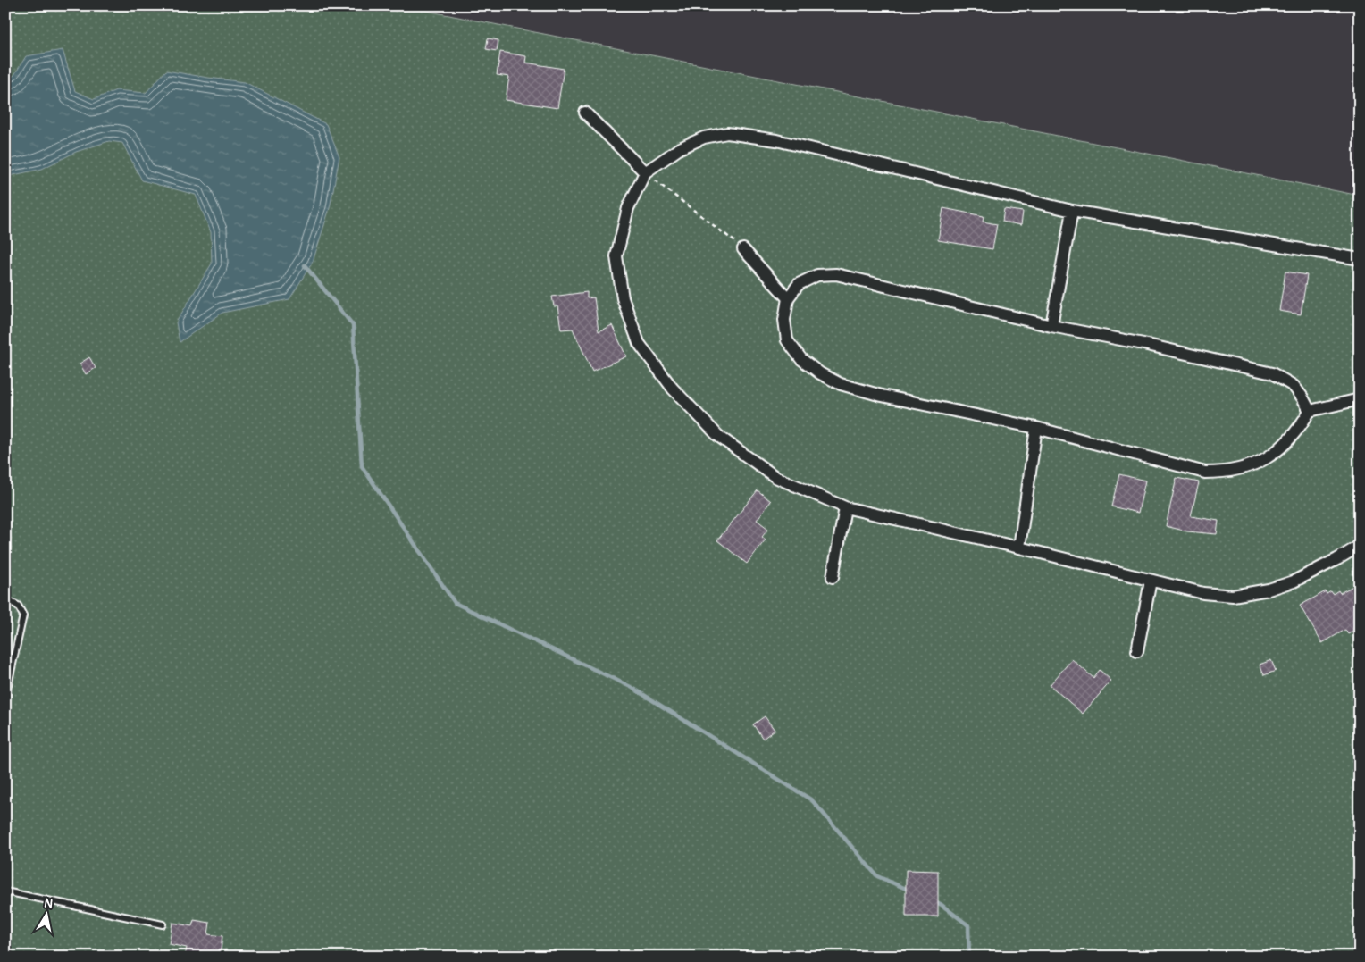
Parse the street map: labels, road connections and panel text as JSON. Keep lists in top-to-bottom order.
{
  "north": "top"
}
